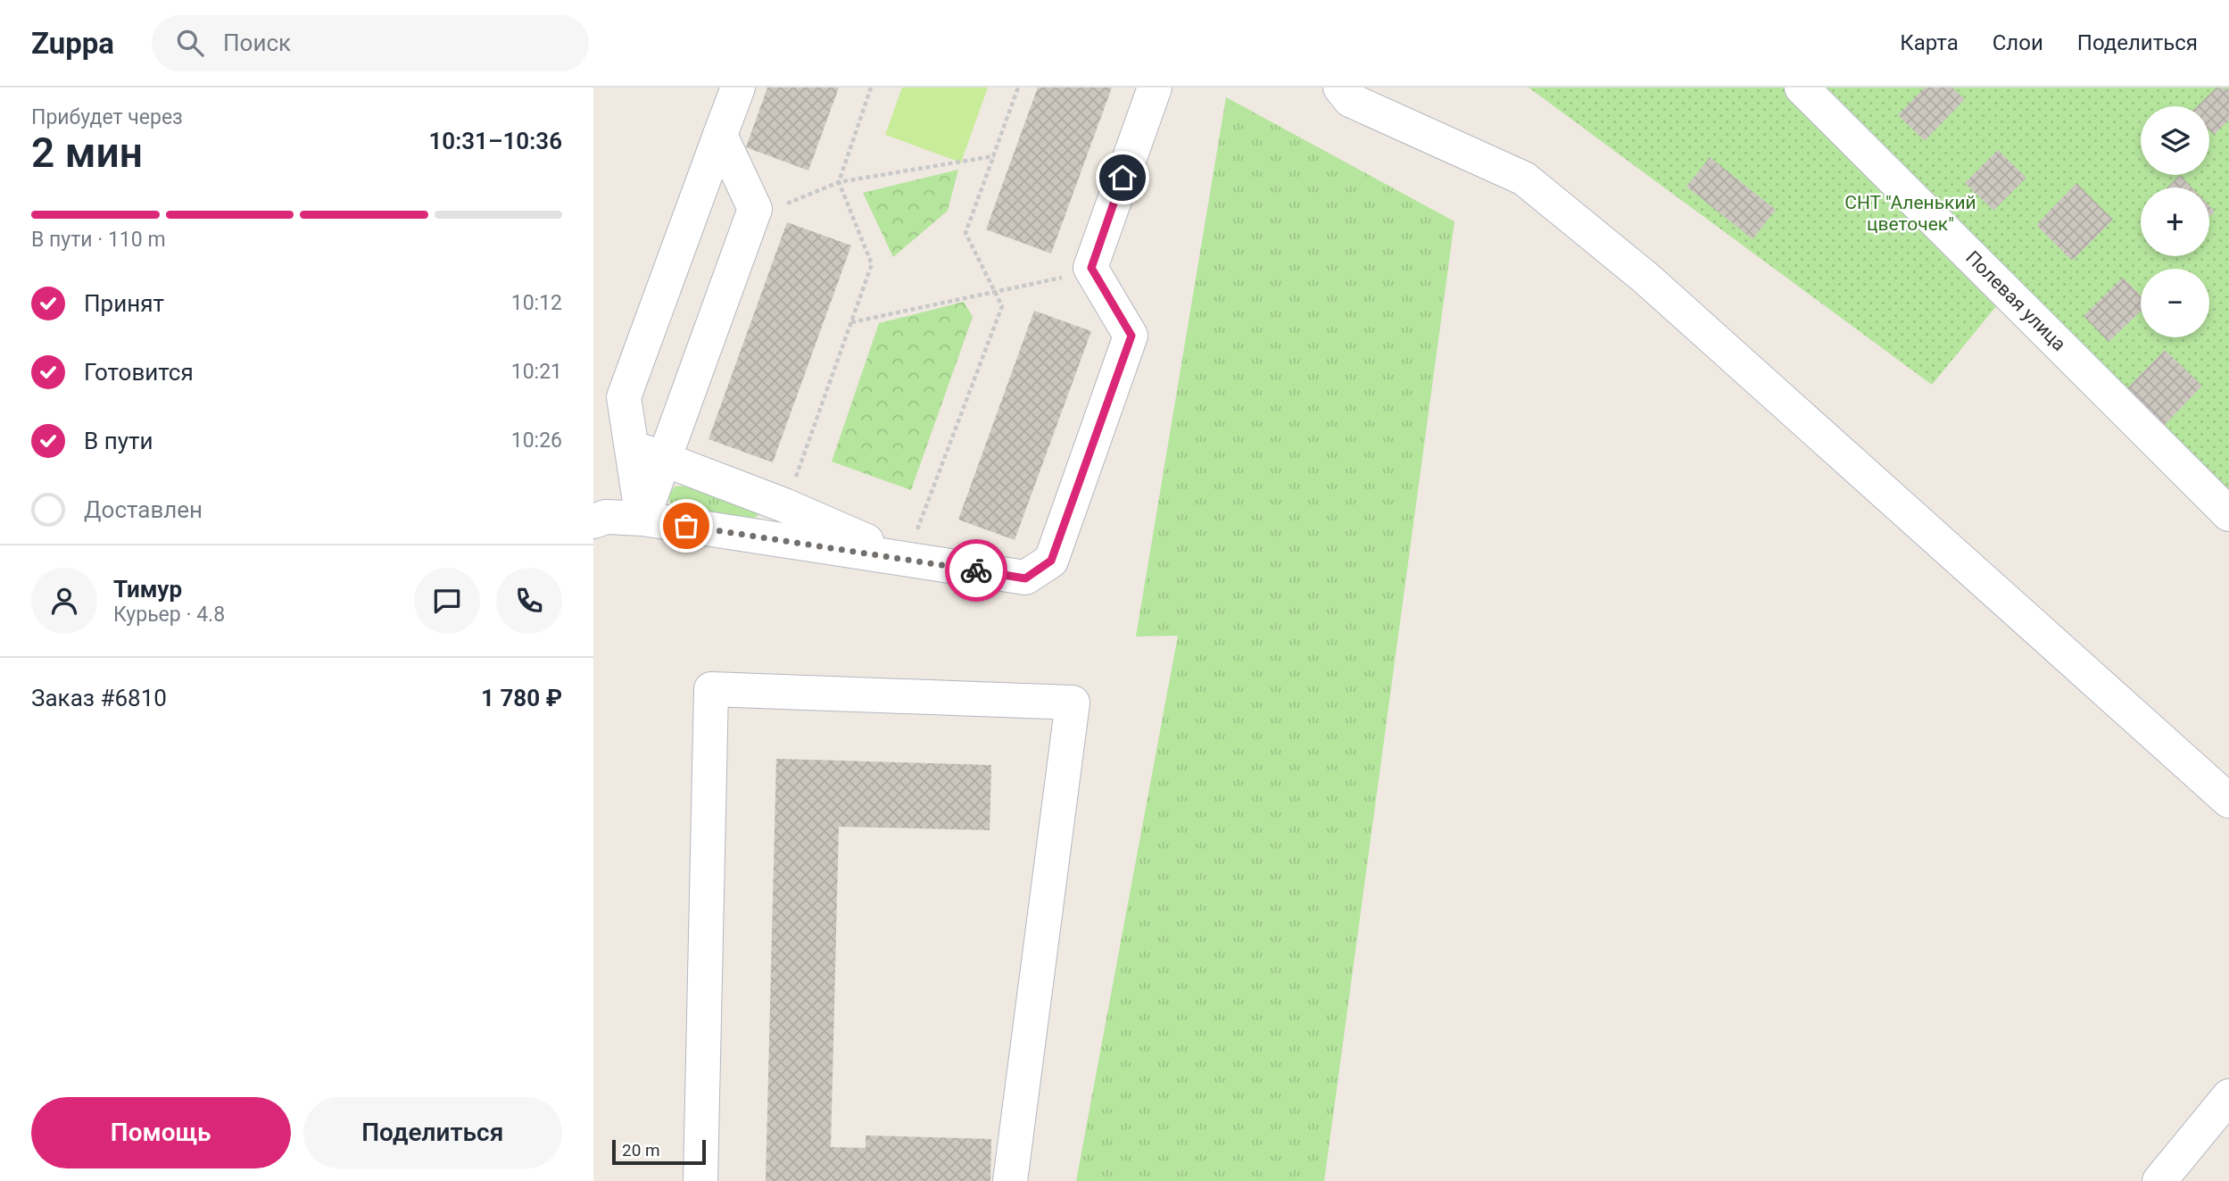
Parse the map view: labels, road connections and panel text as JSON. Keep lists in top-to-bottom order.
{
  "streets": {
    "street": ["Полевая улица"]
  },
  "parks": ["СНТ \"Аленький цветочек\""],
  "scale_bar": "20 m",
  "page": {
    "header": "Zuppa",
    "search": "Поиск",
    "nav": ["Карта", "Слои", "Поделиться"],
    "heading": ["2 мин", "Прибудет через", "10:31–10:36"],
    "panel": [
      "Тимур",
      "Курьер · 4.8",
      "Заказ #6810",
      "1 780 ₽"
    ],
    "map_buttons": ["+", "−"],
    "bar": "В пути · 110 m",
    "list": [
      ["Принят", "10:12"],
      ["Готовится", "10:21"],
      ["В пути", "10:26"],
      "Доставлен"
    ],
    "buttons": ["Помощь", "Поделиться"],
    "scale": "20 m"
  }
}
